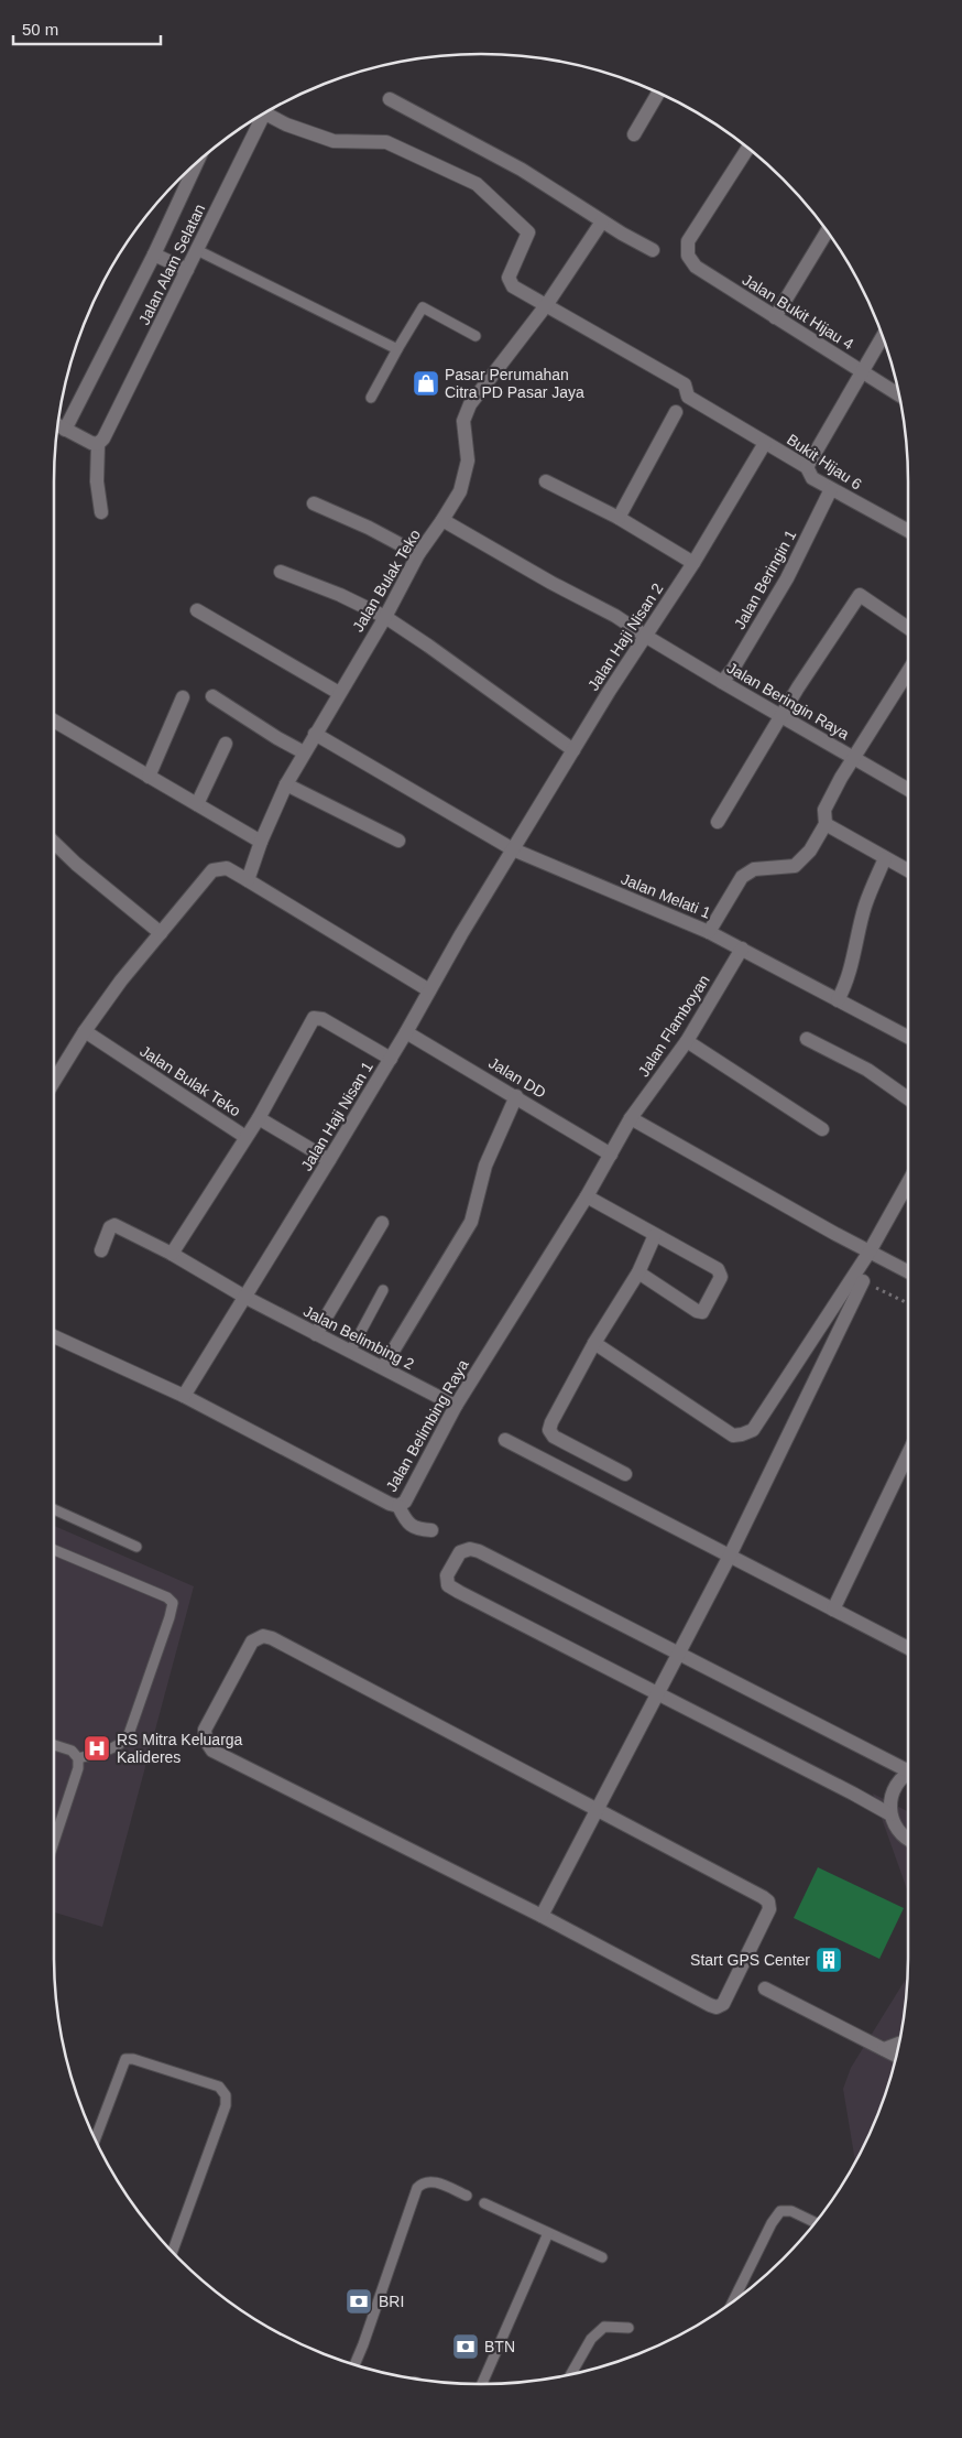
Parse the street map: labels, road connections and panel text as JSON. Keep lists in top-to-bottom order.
{
  "streets": {
    "street": [
      "Jalan Alam Selatan",
      "Jalan Bukit Hijau 4",
      "Bukit Hijau 6",
      "Jalan Beringin 1",
      "Jalan Bulak Teko",
      "Jalan Haji Nisan 2",
      "Jalan Beringin Raya",
      "Jalan Melati 1",
      "Jalan Flamboyan",
      "Jalan DD",
      "Jalan Haji Nisan 1",
      "Jalan Belimbing 2",
      "Jalan Belimbing Raya"
    ]
  },
  "crossings": [
    ["Jalan Alam Selatan", "Bukit Hijau 6"],
    ["Bukit Hijau 6", "Jalan Beringin 1"],
    ["Bukit Hijau 6", "Jalan Bulak Teko"],
    ["Bukit Hijau 6", "Jalan Haji Nisan 2"],
    ["Jalan Beringin 1", "Jalan Beringin Raya"],
    ["Jalan Bulak Teko", "Jalan Beringin Raya"],
    ["Jalan Bulak Teko", "Jalan Melati 1"],
    ["Jalan Bulak Teko", "Jalan Haji Nisan 1"],
    ["Jalan Haji Nisan 2", "Jalan Beringin Raya"],
    ["Jalan Haji Nisan 2", "Jalan Melati 1"],
    ["Jalan Haji Nisan 2", "Jalan Haji Nisan 1"],
    ["Jalan Beringin Raya", "Jalan Melati 1"],
    ["Jalan Melati 1", "Jalan Haji Nisan 1"],
    ["Jalan Flamboyan", "Jalan DD"],
    ["Jalan Flamboyan", "Jalan Belimbing Raya"],
    ["Jalan DD", "Jalan Haji Nisan 1"],
    ["Jalan DD", "Jalan Belimbing Raya"],
    ["Jalan Haji Nisan 1", "Jalan Belimbing 2"],
    ["Jalan Haji Nisan 1", "Jalan Belimbing Raya"],
    ["Jalan Belimbing 2", "Jalan Belimbing Raya"]
  ],
  "places": {
    "shop": ["Pasar Perumahan Citra PD Pasar Jaya"],
    "hospital": ["RS Mitra Keluarga Kalideres"],
    "building": ["Start GPS Center"],
    "bank": ["BRI", "BTN"]
  },
  "scale_bar": "50 m"
}
